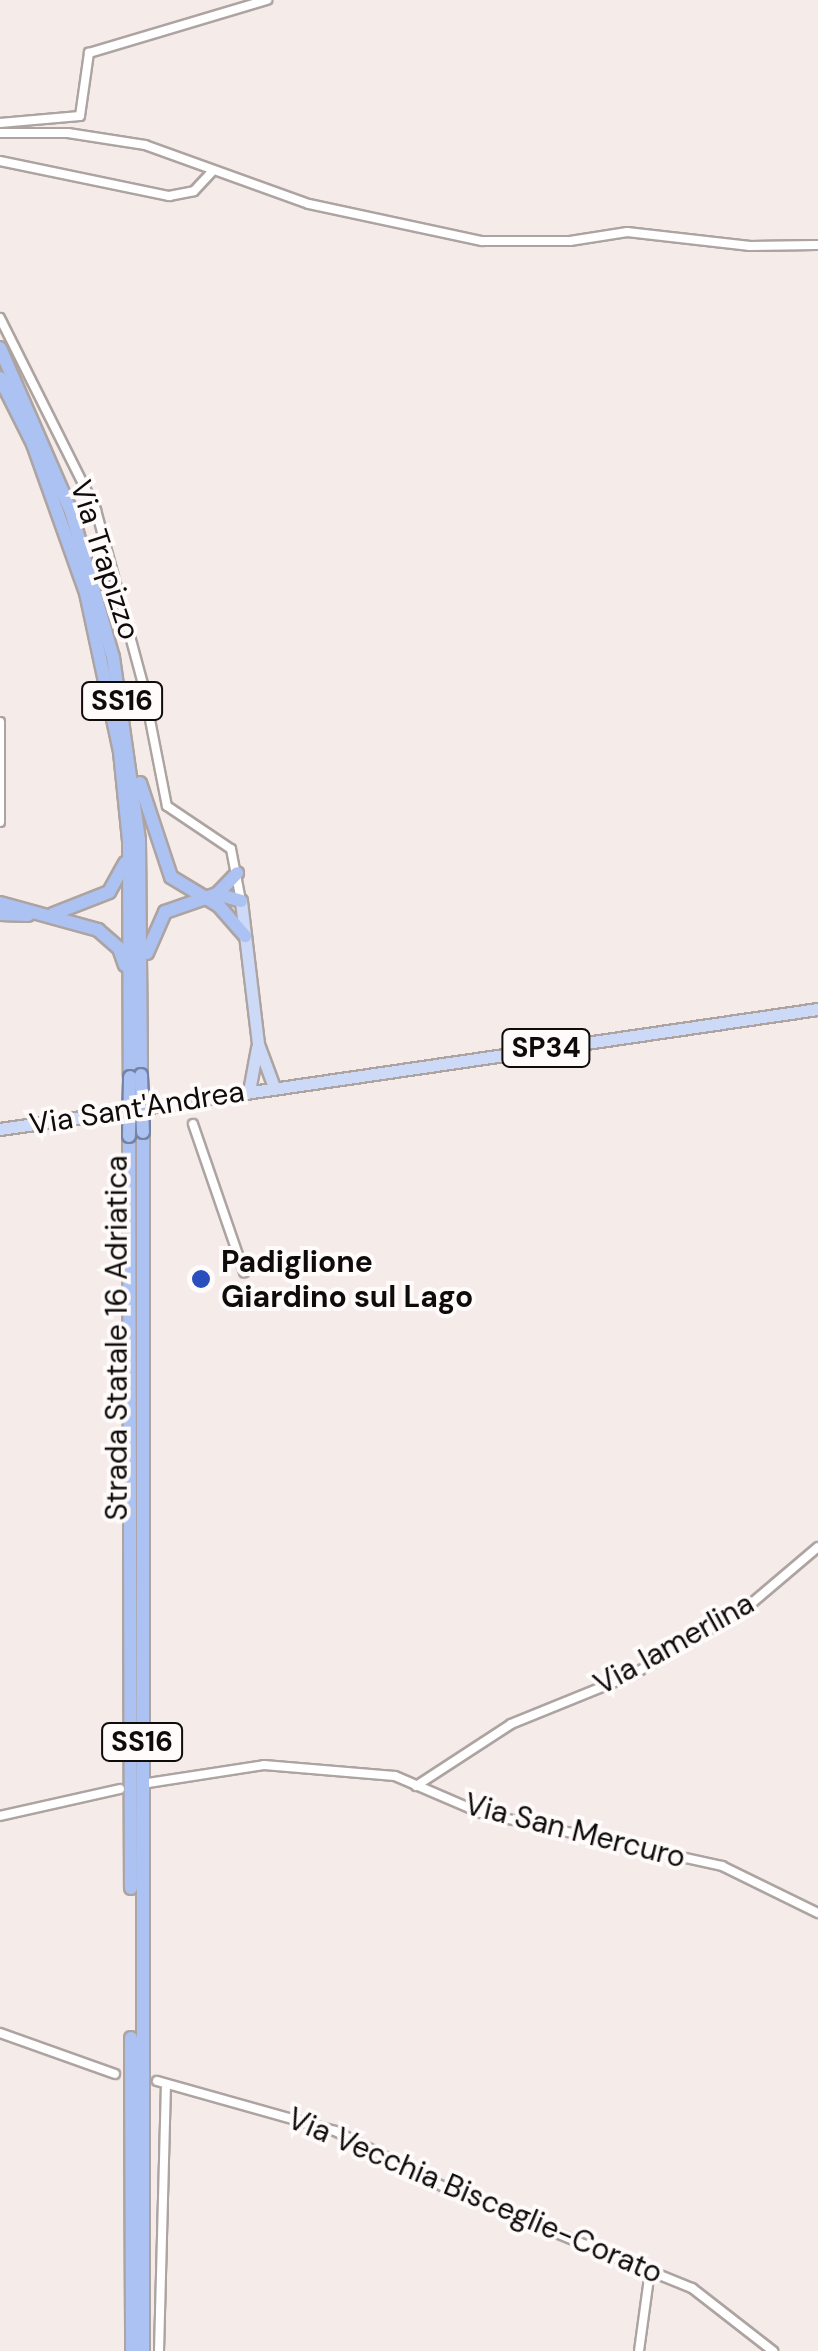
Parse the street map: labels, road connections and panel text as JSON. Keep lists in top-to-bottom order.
{
  "streets": {
    "highway": ["SS16", "Strada Statale 16 Adriatica"],
    "main road": ["SP34", "Via Sant'Andrea"],
    "street": [
      "Via Trapizzo",
      "Via lamerlina",
      "Via San Mercuro",
      "Via Vecchia Bisceglie-Corato"
    ]
  },
  "crossings": [
    ["SP34", "Via Sant'Andrea"],
    ["Via lamerlina", "Via San Mercuro"]
  ],
  "places": ["Padiglione Giardino sul Lago"]
}
